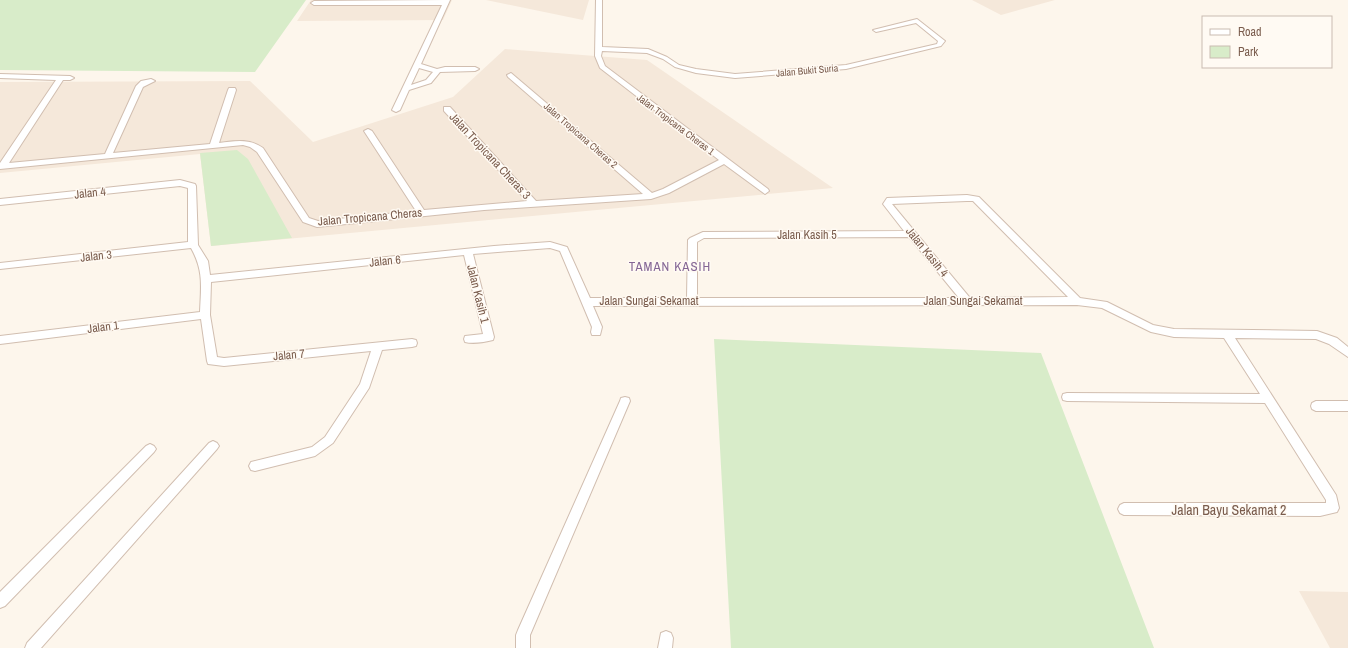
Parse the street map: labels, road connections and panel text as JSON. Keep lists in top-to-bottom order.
{
  "streets": {
    "street": [
      "Jalan Bukit Suria",
      "Jalan Tropicana Cheras 1",
      "Jalan Tropicana Cheras 2",
      "Jalan Tropicana Cheras 3",
      "Jalan 4",
      "Jalan Tropicana Cheras",
      "Jalan Kasih 5",
      "Jalan Kasih 4",
      "Jalan 3",
      "Jalan 6",
      "Jalan Kasih 1",
      "Jalan Sungai Sekamat",
      "Jalan 1",
      "Jalan 7",
      "Jalan Bayu Sekamat 2"
    ]
  },
  "crossings": [
    ["Jalan Bukit Suria", "Jalan Tropicana Cheras 1"],
    ["Jalan Tropicana Cheras 1", "Jalan Tropicana Cheras"],
    ["Jalan Tropicana Cheras 2", "Jalan Tropicana Cheras"],
    ["Jalan Tropicana Cheras 3", "Jalan Tropicana Cheras"],
    ["Jalan 4", "Jalan 3"],
    ["Jalan Kasih 5", "Jalan Kasih 4"],
    ["Jalan Kasih 5", "Jalan Sungai Sekamat"],
    ["Jalan Kasih 4", "Jalan Sungai Sekamat"],
    ["Jalan 6", "Jalan Kasih 1"],
    ["Jalan 6", "Jalan Sungai Sekamat"],
    ["Jalan 1", "Jalan 7"]
  ],
  "districts": ["TAMAN KASIH"],
  "legend": ["Road", "Park"]
}
